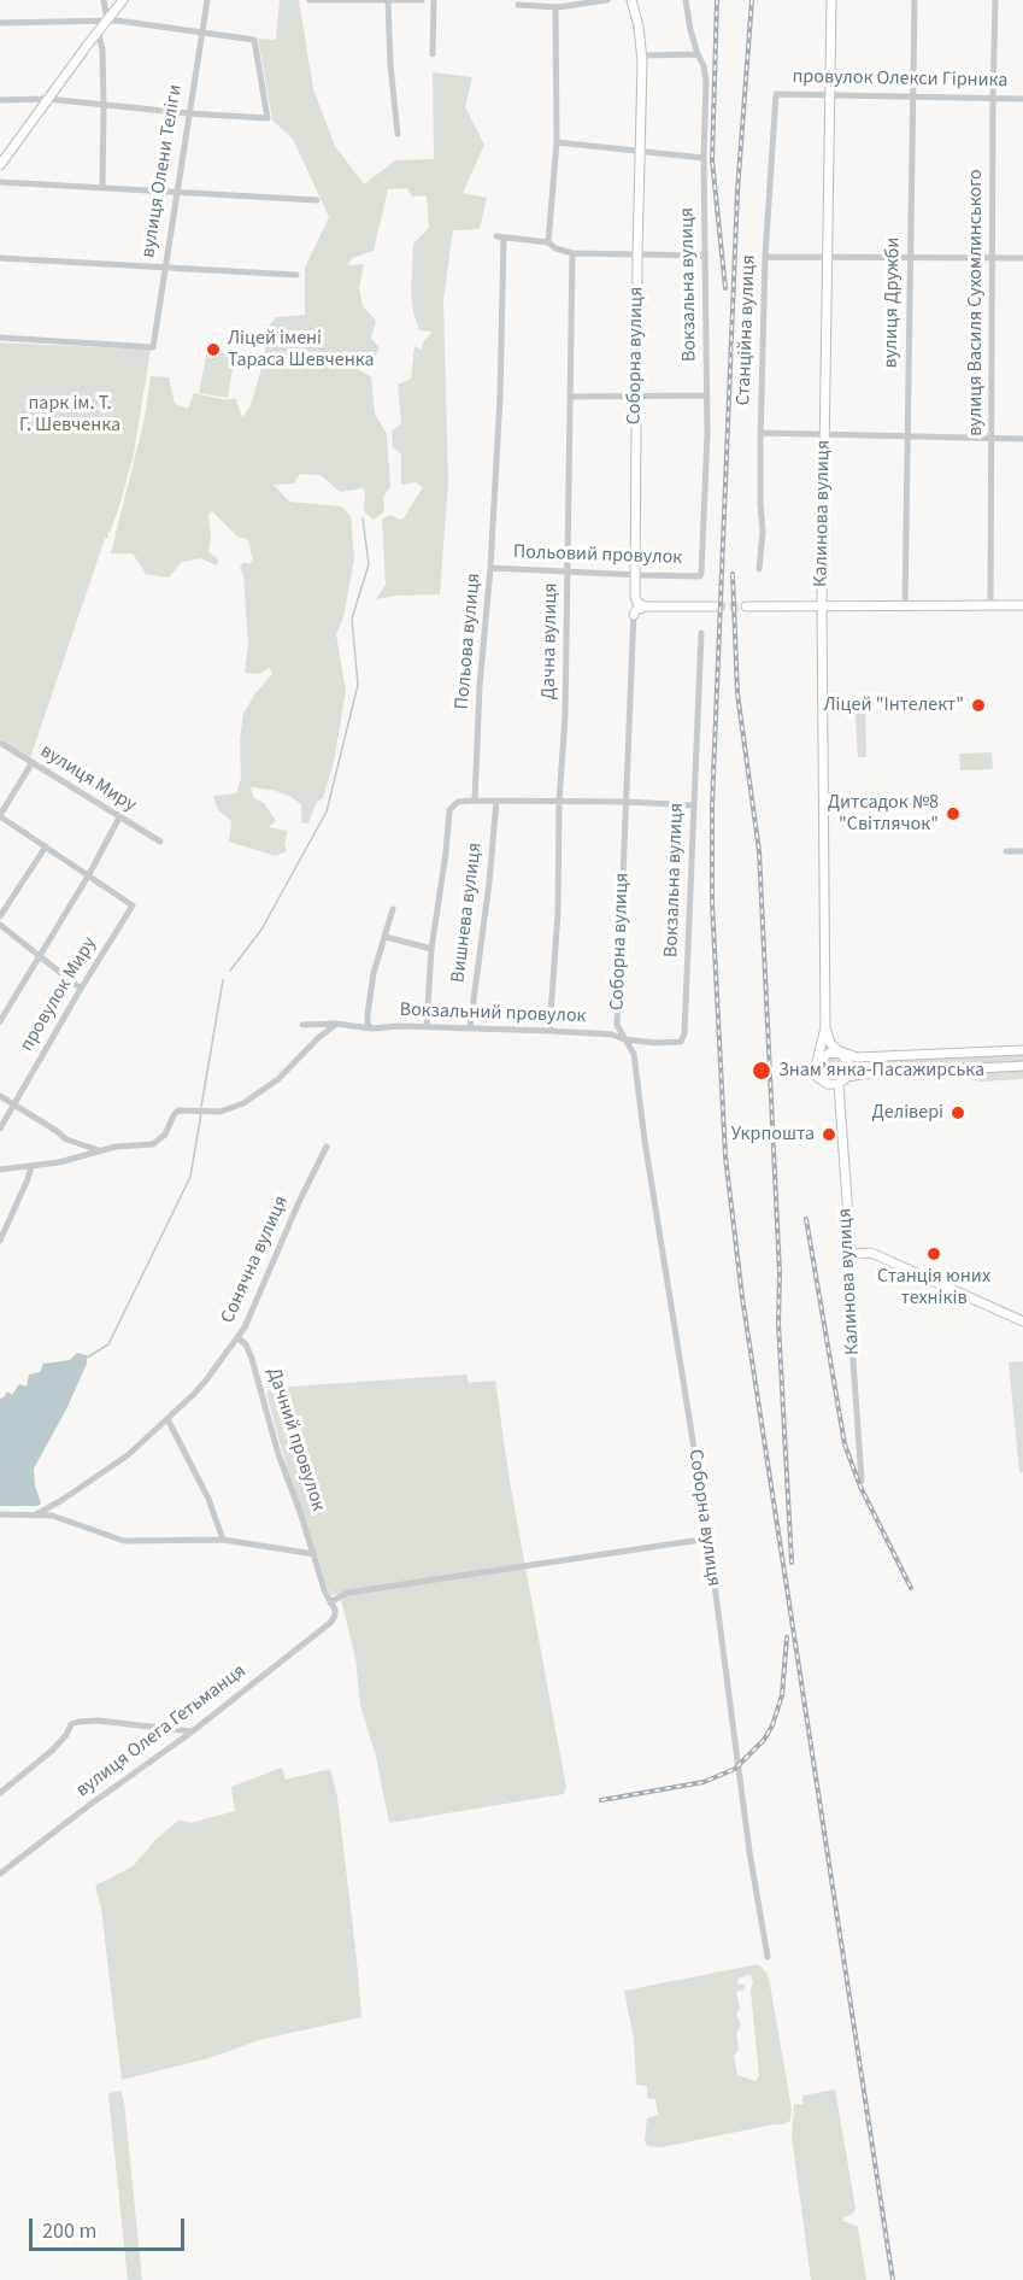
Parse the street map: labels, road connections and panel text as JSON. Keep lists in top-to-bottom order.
{
  "streets": {
    "street": [
      "провулок Олекси Гірника",
      "вулиця Олени Теліги",
      "Вокзальна вулиця",
      "вулиця Дружби",
      "вулиця Василя Сухомлинського",
      "Станційна вулиця",
      "Соборна вулиця",
      "Калинова вулиця",
      "Польовий провулок",
      "Польова вулиця",
      "Дачна вулиця",
      "вулиця Миру",
      "Вишнева вулиця",
      "провулок Миру",
      "Вокзальний провулок",
      "Сонячна вулиця",
      "Дачний провулок",
      "вулиця Олега Гетьманця"
    ]
  },
  "crossings": [
    ["провулок Олекси Гірника", "вулиця Дружби"],
    ["провулок Олекси Гірника", "вулиця Василя Сухомлинського"],
    ["провулок Олекси Гірника", "Станційна вулиця"],
    ["провулок Олекси Гірника", "Калинова вулиця"],
    ["Вокзальна вулиця", "Польовий провулок"],
    ["Вокзальна вулиця", "Вокзальний провулок"],
    ["Соборна вулиця", "Польовий провулок"],
    ["Соборна вулиця", "Вокзальний провулок"],
    ["Польовий провулок", "Польова вулиця"],
    ["Польовий провулок", "Дачна вулиця"],
    ["Дачна вулиця", "Вокзальний провулок"],
    ["Вишнева вулиця", "Вокзальний провулок"],
    ["Сонячна вулиця", "Дачний провулок"],
    ["Дачний провулок", "вулиця Олега Гетьманця"]
  ],
  "parks": ["парк ім. Т. Г. Шевченка"],
  "places": [
    "Ліцей імені Тараса Шевченка",
    "Ліцей \"Інтелект\"",
    "Дитсадок №8 \"Світлячок\"",
    "Знам’янка-Пасажирська",
    "Делівері",
    "Укрпошта",
    "Станція юних техніків"
  ],
  "scale_bar": "200 m"
}
